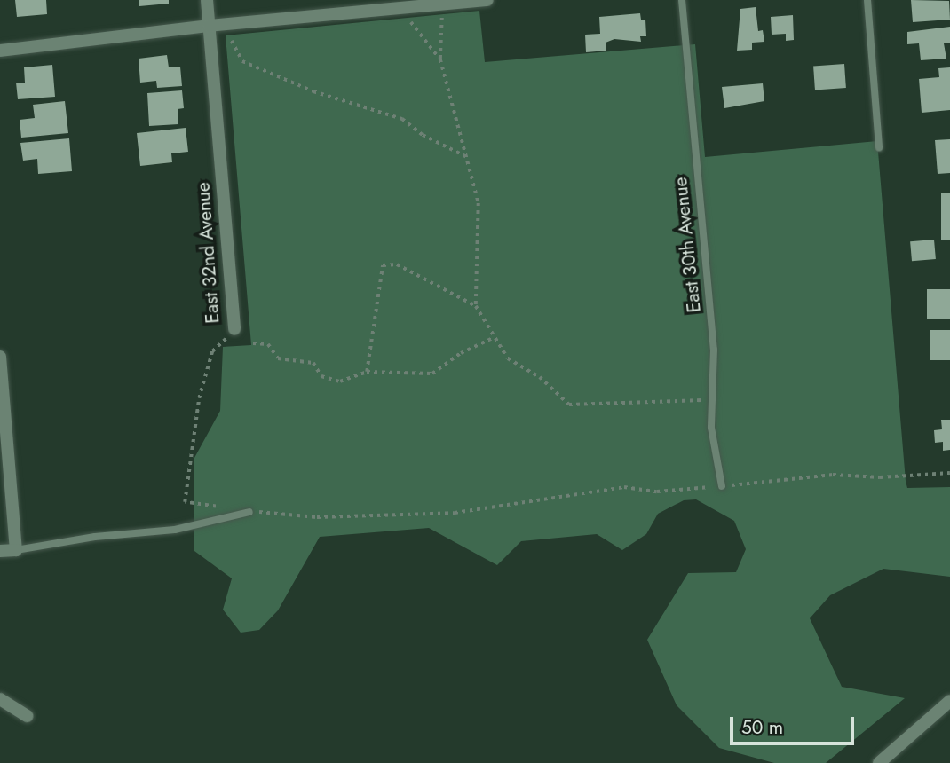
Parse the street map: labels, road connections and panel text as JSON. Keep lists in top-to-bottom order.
{
  "streets": {
    "street": ["East 32nd Avenue"],
    "lane": ["East 30th Avenue"]
  },
  "scale_bar": "50 m"
}
